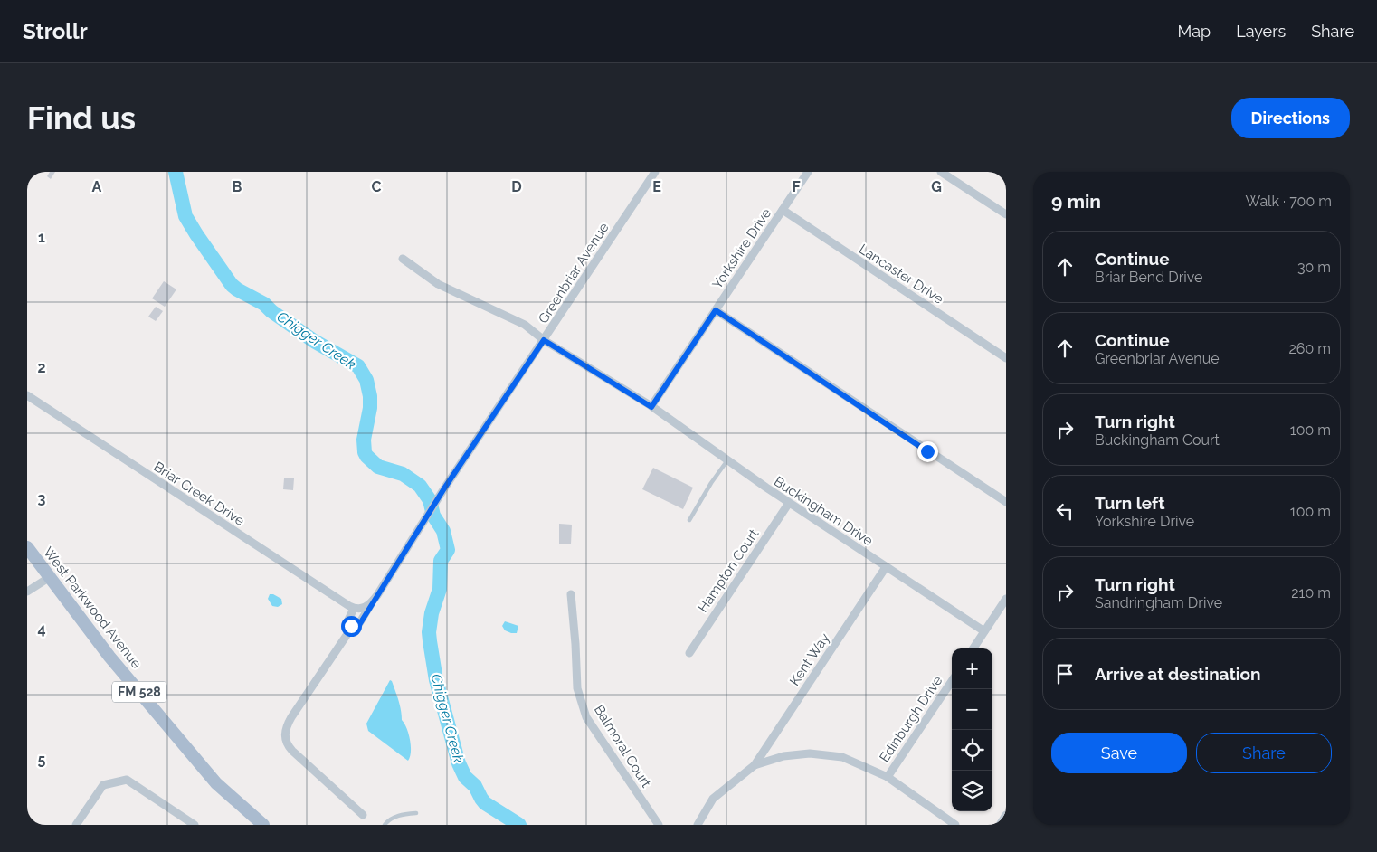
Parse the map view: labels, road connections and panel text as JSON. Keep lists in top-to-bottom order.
{
  "streets": {
    "main road": ["West Parkwood Avenue", "FM 528"],
    "street": [
      "Yorkshire Drive",
      "Greenbriar Avenue",
      "Lancaster Drive",
      "Briar Creek Drive",
      "Buckingham Drive",
      "Hampton Court",
      "Kent Way",
      "Edinburgh Drive",
      "Balmoral Court"
    ]
  },
  "crossings": [
    ["Yorkshire Drive", "Lancaster Drive"],
    ["Yorkshire Drive", "Buckingham Drive"],
    ["Greenbriar Avenue", "Briar Creek Drive"],
    ["Greenbriar Avenue", "Buckingham Drive"],
    ["Buckingham Drive", "Hampton Court"],
    ["Buckingham Drive", "Kent Way"]
  ],
  "water": ["Chigger Creek"],
  "page": {
    "header": "Strollr",
    "nav": ["Map", "Layers", "Share"],
    "buttons": [
      "Directions",
      ["Save", "Share"]
    ],
    "title": "Find us",
    "heading": ["9 min", "Walk · 700 m"],
    "list": [
      ["Continue", "Briar Bend Drive", "30 m"],
      ["Continue", "Greenbriar Avenue", "260 m"],
      ["Turn right", "Buckingham Court", "100 m"],
      ["Turn left", "Yorkshire Drive", "100 m"],
      ["Turn right", "Sandringham Drive", "210 m"],
      "Arrive at destination"
    ],
    "map_buttons": ["+", "−"]
  },
  "grid": {
    "columns": [
      "A",
      "B",
      "C",
      "D",
      "E",
      "F",
      "G"
    ],
    "rows": [
      "1",
      "2",
      "3",
      "4",
      "5"
    ]
  }
}
